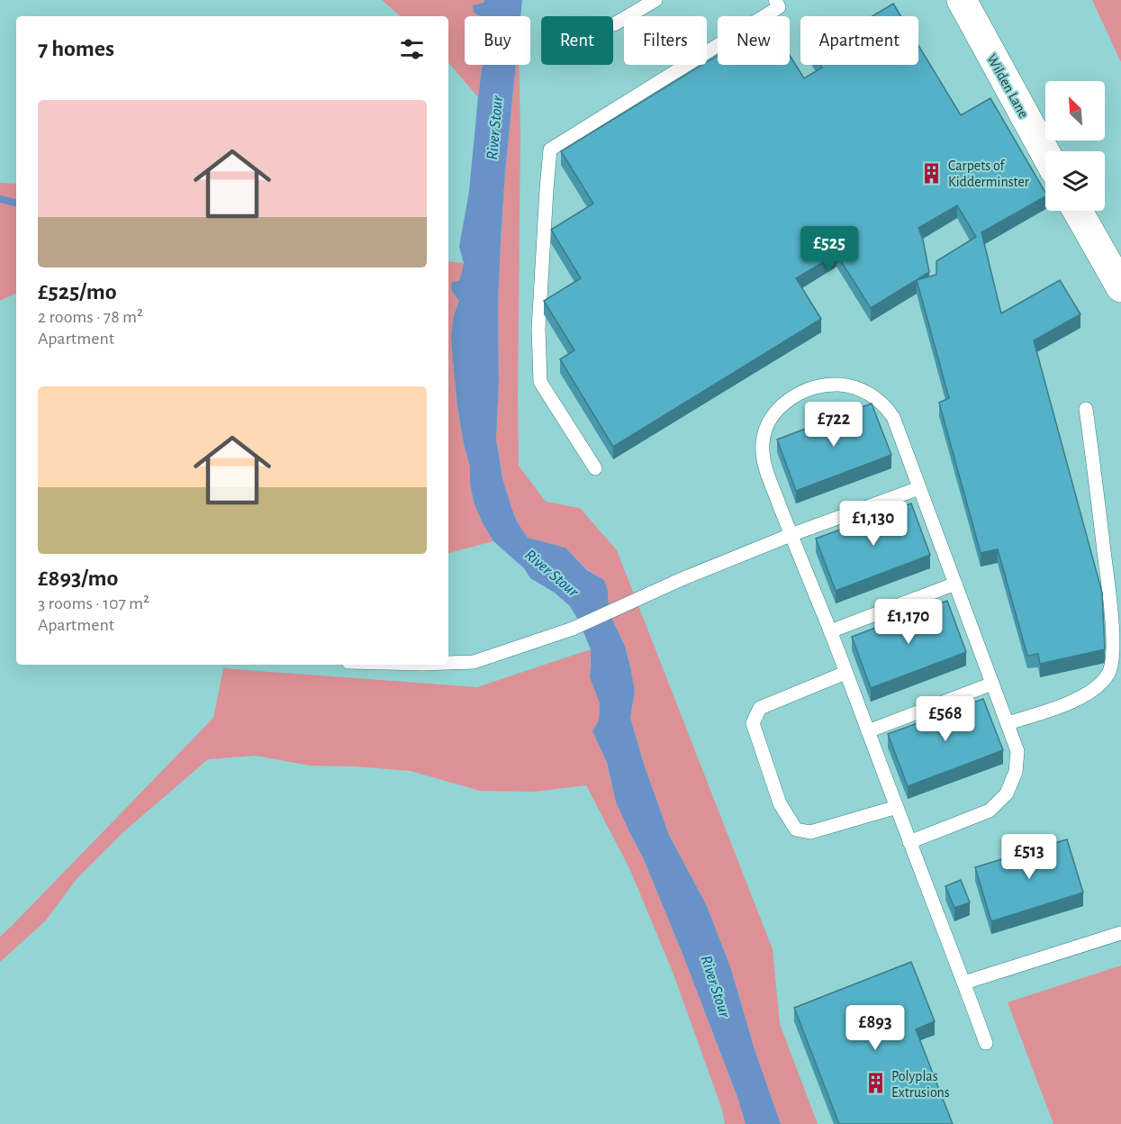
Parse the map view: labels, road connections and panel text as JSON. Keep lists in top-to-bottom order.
{
  "streets": {
    "street": ["Wilden Lane"]
  },
  "water": ["River Stour"],
  "places": {
    "building": ["Carpets of Kidderminster", "Polyplas Extrusions"]
  },
  "north": "top left",
  "page": {
    "chip": [
      "Buy",
      "Rent",
      "Filters",
      "New",
      "Apartment"
    ],
    "heading": "7 homes",
    "list": [
      {
        "name": "£525/mo",
        "note": "2 rooms · 78 m² · Apartment"
      },
      {
        "name": "£893/mo",
        "note": "3 rooms · 107 m² · Apartment"
      }
    ],
    "price": [
      "£525",
      "£722",
      "£1,130",
      "£1,170",
      "£568",
      "£513",
      "£893"
    ]
  }
}
